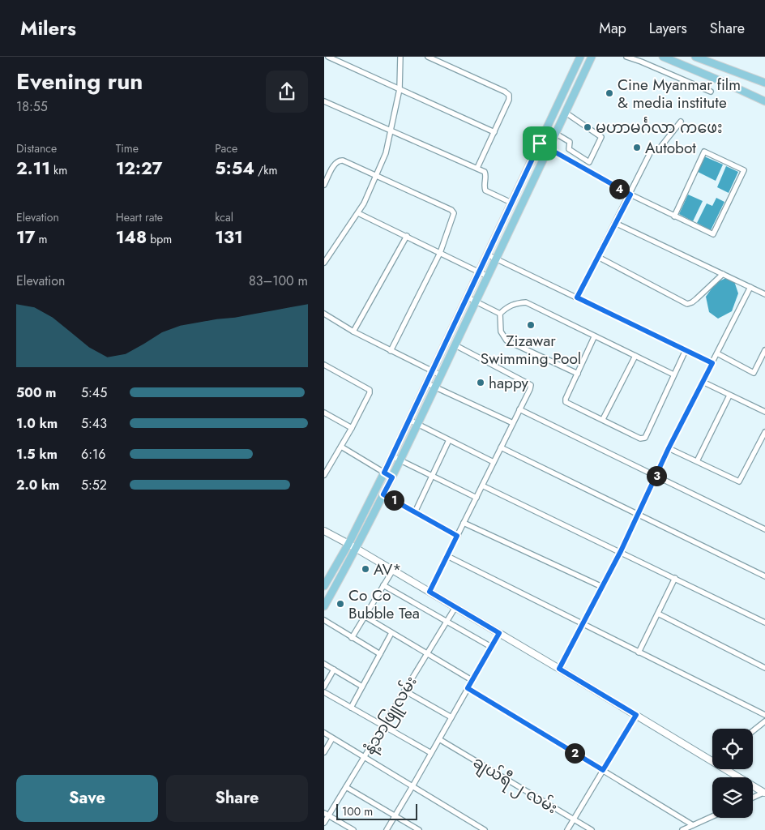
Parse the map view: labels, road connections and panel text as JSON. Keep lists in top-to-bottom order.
{
  "streets": {
    "street": ["နံ့သာဖြူလမ်း", "ချယ်ရီ ၂ လမ်း"]
  },
  "places": [
    "Cine Myanmar film & media institute",
    "မဟာမင်္ဂလာ ကဖေး",
    "Autobot",
    "Zizawar Swimming Pool",
    "happy",
    "AV*",
    "Co Co Bubble Tea"
  ],
  "scale_bar": "100 m",
  "page": {
    "header": "Milers",
    "nav": ["Map", "Layers", "Share"],
    "heading": ["Evening run", "18:55"],
    "stats": [
      ["Distance", "2.11 km"],
      ["Time", "12:27"],
      ["Pace", "5:54 /km"],
      ["Elevation", "17 m"],
      ["Heart rate", "148 bpm"],
      ["kcal", "131"]
    ],
    "pins": [
      "4",
      "3",
      "1",
      "2"
    ],
    "chart": ["Elevation", "83–100 m"],
    "list": [
      {
        "name": "500 m",
        "note": "5:45"
      },
      {
        "name": "1.0 km",
        "note": "5:43"
      },
      {
        "name": "1.5 km",
        "note": "6:16"
      },
      {
        "name": "2.0 km",
        "note": "5:52"
      }
    ],
    "buttons": ["Save", "Share"],
    "scale": "100 m"
  }
}
